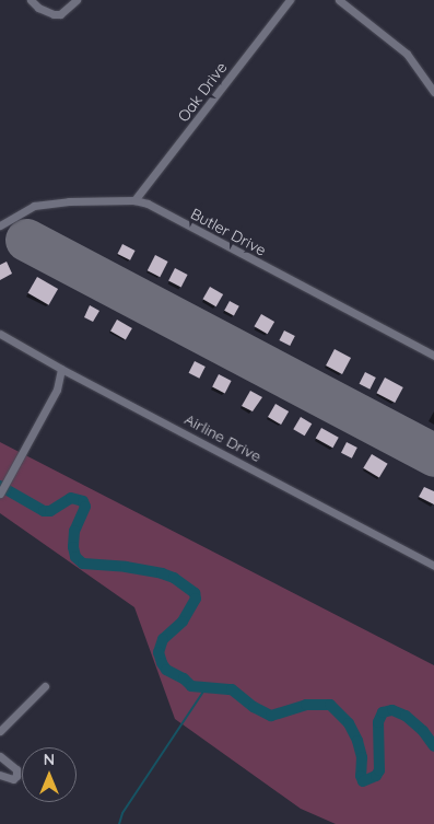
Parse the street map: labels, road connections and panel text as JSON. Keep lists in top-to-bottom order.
{
  "streets": {
    "street": ["Oak Drive", "Butler Drive", "Airline Drive"]
  },
  "crossings": [
    ["Oak Drive", "Butler Drive"]
  ],
  "north": "top"
}
